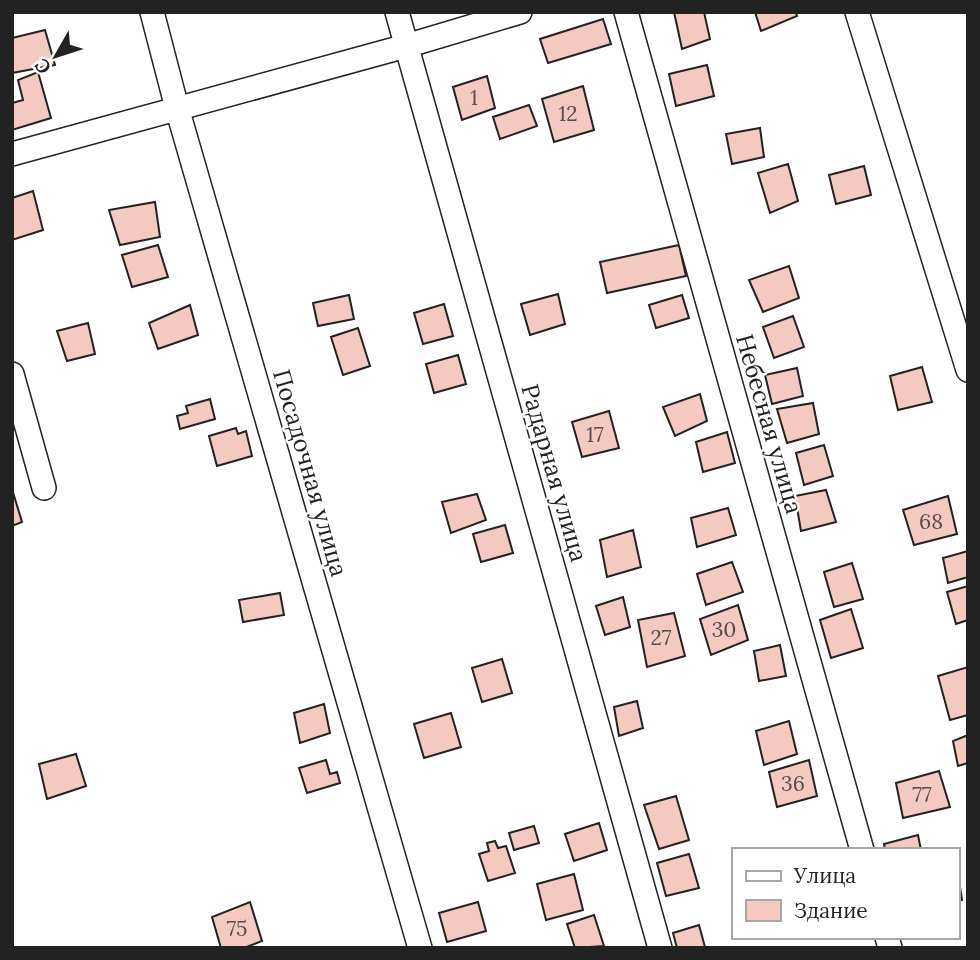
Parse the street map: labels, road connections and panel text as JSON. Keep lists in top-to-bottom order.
{
  "streets": {
    "street": ["Небесная улица", "Посадочная улица", "Радарная улица"]
  },
  "house_numbers": [
    "1",
    "12",
    "17",
    "68",
    "30",
    "27",
    "36",
    "77",
    "75"
  ],
  "legend": ["Улица", "Здание"],
  "north": "bottom left"
}
